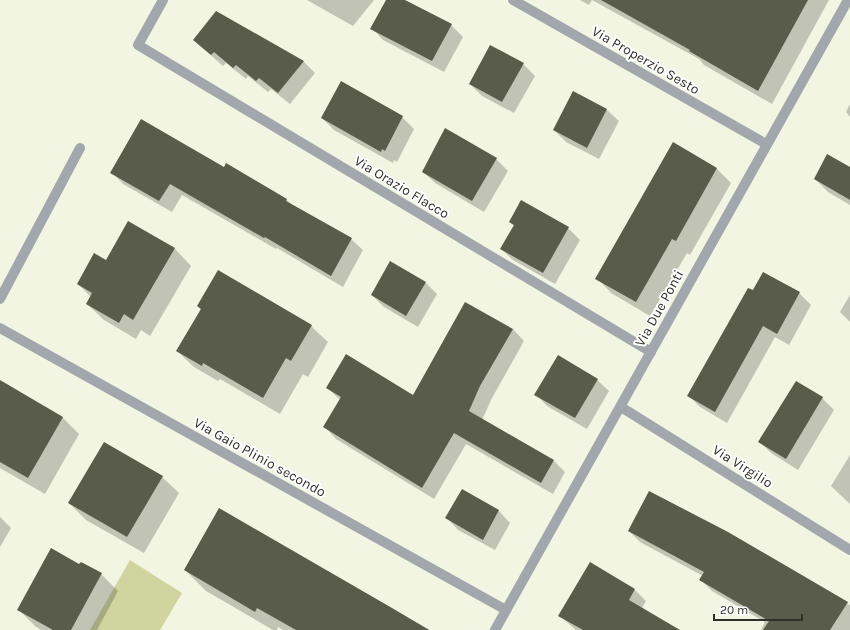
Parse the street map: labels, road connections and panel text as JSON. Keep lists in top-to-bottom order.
{
  "streets": {
    "street": [
      "Via Properzio Sesto",
      "Via Orazio Flacco",
      "Via Due Ponti",
      "Via Gaio Plinio secondo",
      "Via Virgilio"
    ]
  },
  "crossings": [
    ["Via Properzio Sesto", "Via Due Ponti"],
    ["Via Orazio Flacco", "Via Due Ponti"],
    ["Via Due Ponti", "Via Gaio Plinio secondo"],
    ["Via Due Ponti", "Via Virgilio"]
  ],
  "scale_bar": "20 m"
}
